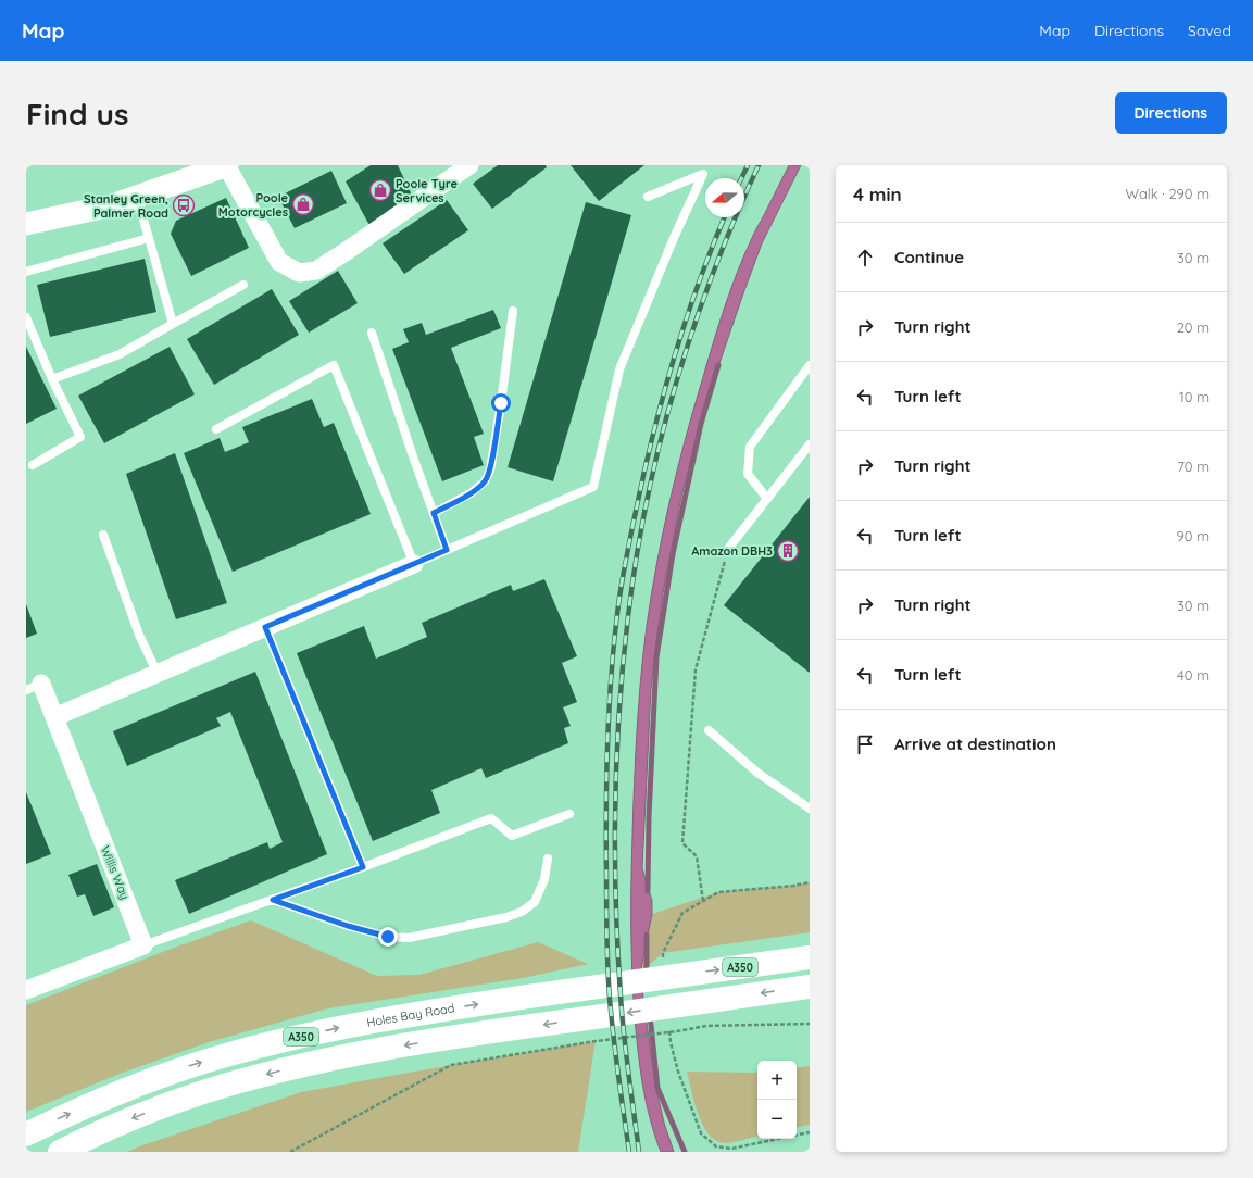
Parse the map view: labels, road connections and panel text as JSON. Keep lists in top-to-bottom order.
{
  "streets": {
    "highway": ["A350", "Holes Bay Road"],
    "street": ["Willis Way"]
  },
  "places": {
    "shop": ["Poole Tyre Services", "Poole Motorcycles"],
    "bus stop": ["Stanley Green, Palmer Road"],
    "building": ["Amazon DBH3"]
  },
  "north": "left",
  "page": {
    "header": "Map",
    "nav": ["Map", "Directions", "Saved"],
    "buttons": "Directions",
    "title": "Find us",
    "heading": ["4 min", "Walk · 290 m"],
    "list": [
      ["Continue", "30 m"],
      ["Turn right", "20 m"],
      ["Turn left", "10 m"],
      ["Turn right", "70 m"],
      ["Turn left", "90 m"],
      ["Turn right", "30 m"],
      ["Turn left", "40 m"],
      "Arrive at destination"
    ],
    "map_buttons": ["+", "−"]
  }
}
